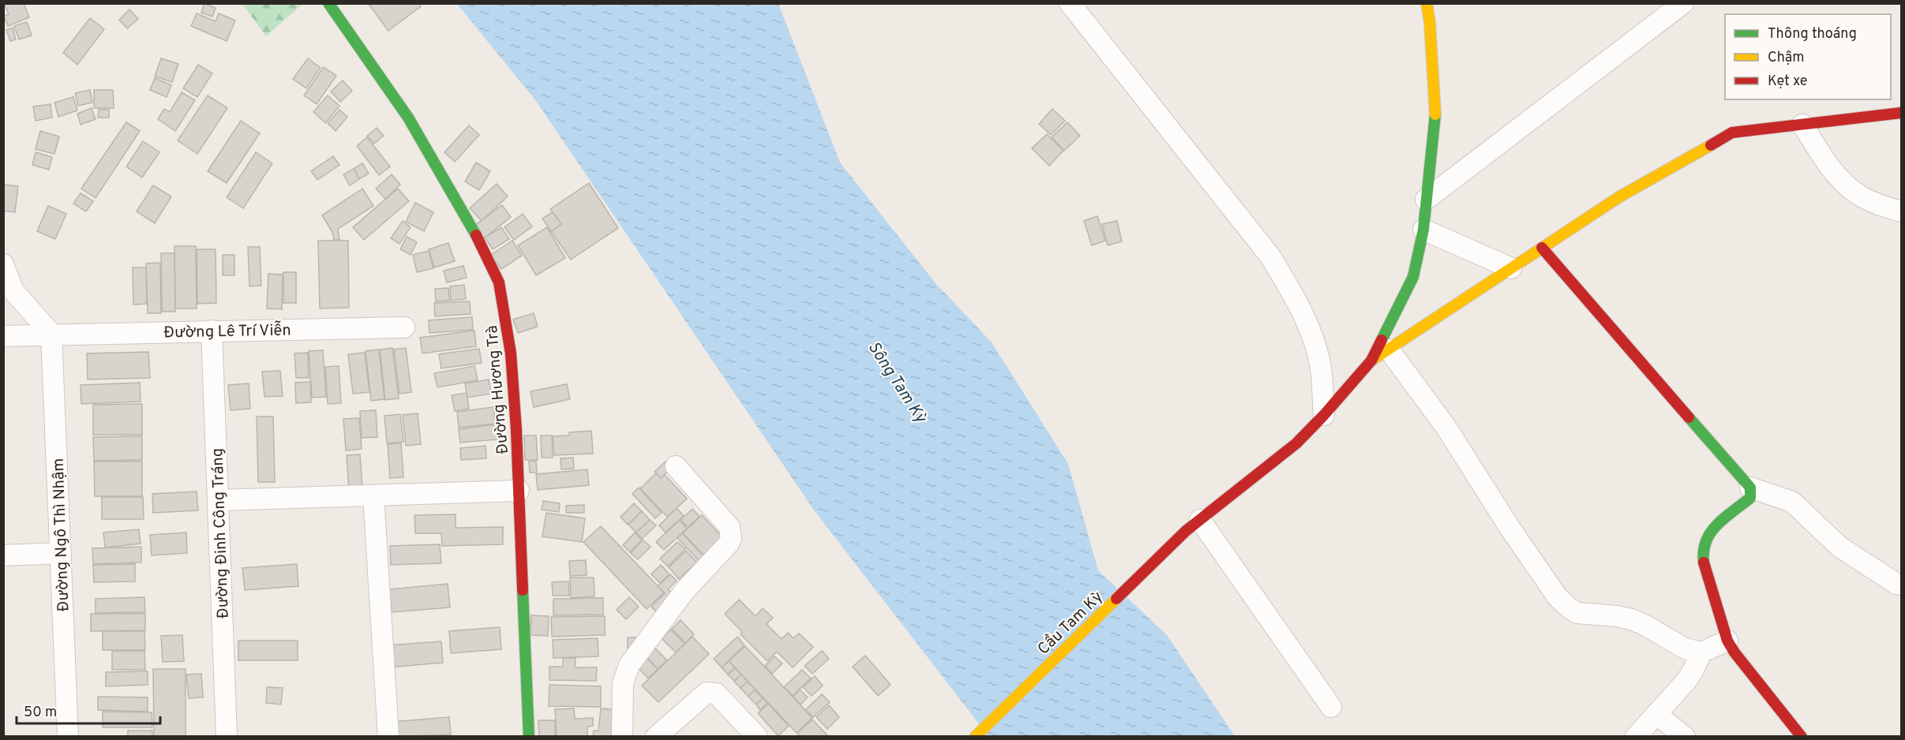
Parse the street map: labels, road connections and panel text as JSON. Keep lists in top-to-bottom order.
{
  "streets": {
    "street": [
      "Đường Lê Trí Viễn",
      "Đường Hương Trà",
      "Đường Đinh Công Tráng",
      "Đường Ngô Thì Nhậm",
      "Cầu Tam Kỳ"
    ]
  },
  "crossings": [
    ["Đường Lê Trí Viễn", "Đường Đinh Công Tráng"],
    ["Đường Lê Trí Viễn", "Đường Ngô Thì Nhậm"]
  ],
  "water": ["Sông Tam Kỳ"],
  "legend": ["Thông thoáng", "Chậm", "Kẹt xe"],
  "scale_bar": "50 m"
}
